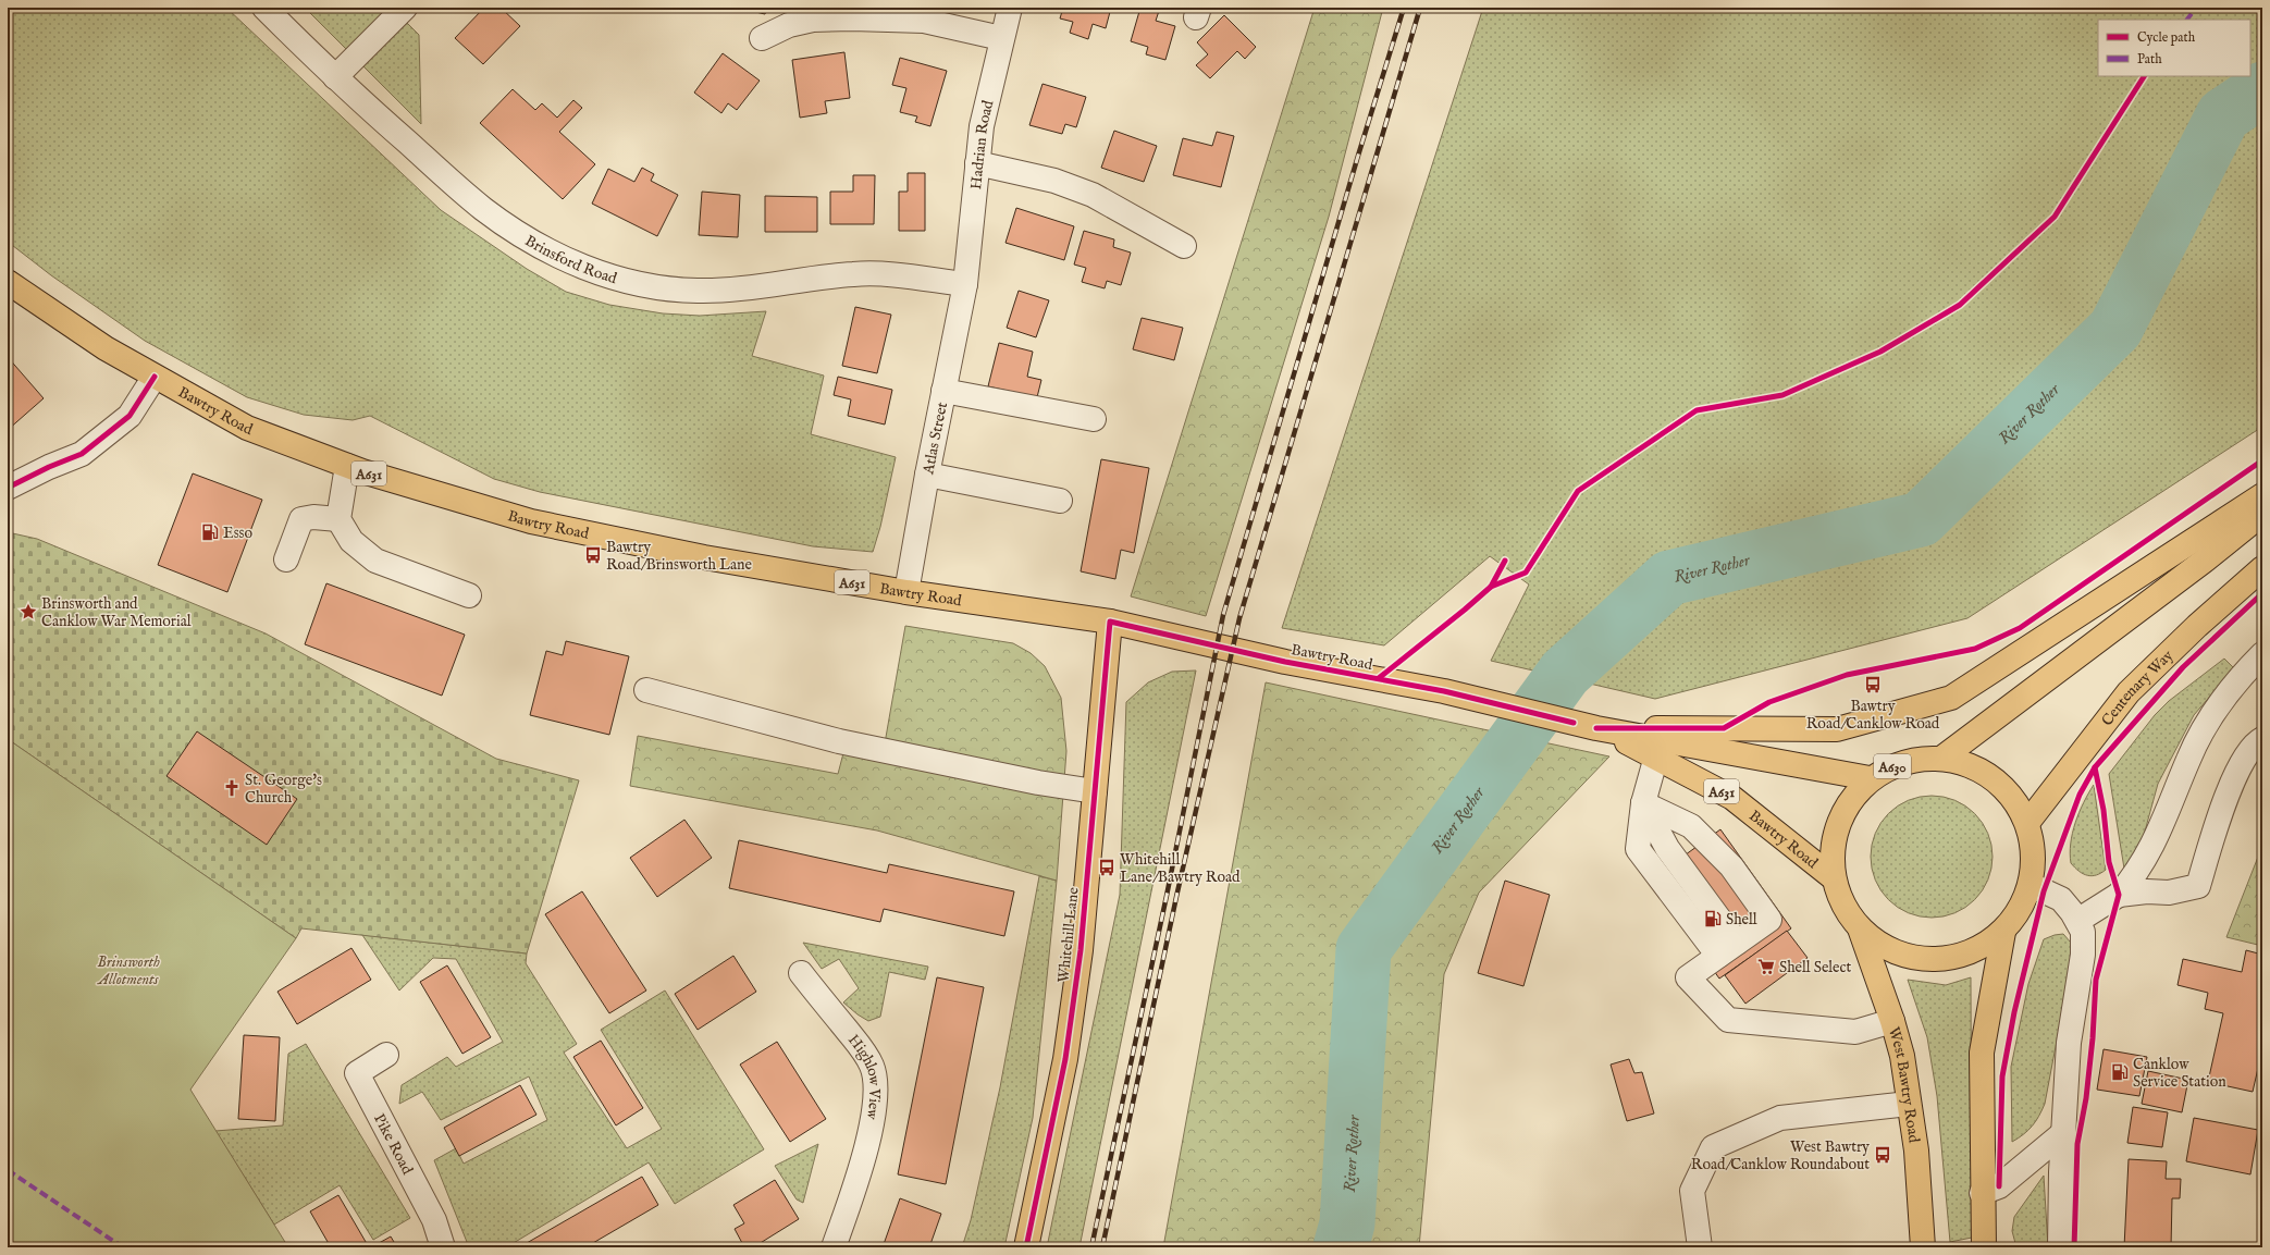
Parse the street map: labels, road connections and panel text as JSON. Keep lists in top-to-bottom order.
{
  "streets": {
    "main road": [
      "Bawtry Road",
      "A631",
      "Centenary Way",
      "A630",
      "Whitehill Lane",
      "West Bawtry Road"
    ],
    "street": [
      "Hadrian Road",
      "Brinsford Road",
      "Atlas Street",
      "Highlow View",
      "Pike Road"
    ]
  },
  "crossings": [
    ["Hadrian Road", "Brinsford Road"],
    ["Hadrian Road", "Atlas Street"],
    ["Brinsford Road", "Atlas Street"],
    ["Bawtry Road", "Atlas Street"],
    ["Bawtry Road", "A630"],
    ["Bawtry Road", "Whitehill Lane"],
    ["Centenary Way", "A630"],
    ["A630", "West Bawtry Road"]
  ],
  "water": ["River Rother"],
  "parks": ["Brinsworth Allotments"],
  "places": {
    "fuel station": ["Esso", "Shell", "Canklow Service Station"],
    "bus stop": [
      "Bawtry Road/Brinsworth Lane",
      "Bawtry Road/Canklow Road",
      "Whitehill Lane/Bawtry Road",
      "West Bawtry Road/Canklow Roundabout"
    ],
    "place": ["Brinsworth and Canklow War Memorial"],
    "church": ["St. George's Church"],
    "supermarket": ["Shell Select"]
  },
  "legend": ["Cycle path", "Path"]
}
